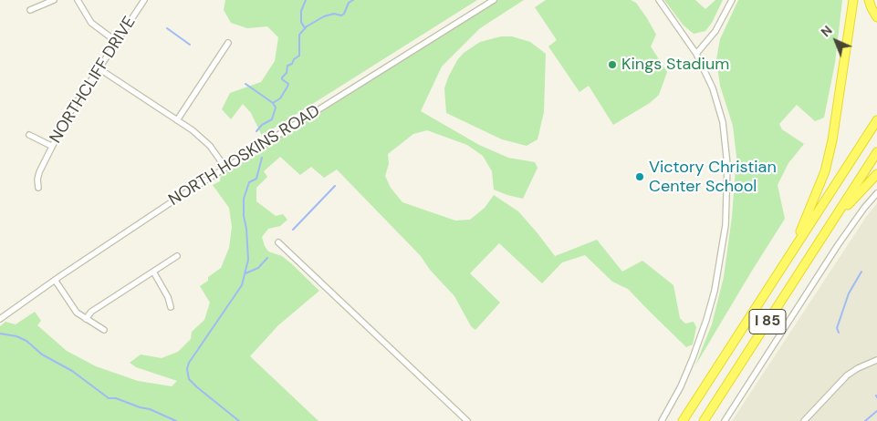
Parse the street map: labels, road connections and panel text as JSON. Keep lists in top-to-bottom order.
{
  "streets": {
    "highway": ["I 85"],
    "street": ["NORTHCLIFF DRIVE", "NORTH HOSKINS ROAD"]
  },
  "places": ["Kings Stadium", "Victory Christian Center School"],
  "north": "top left"
}
